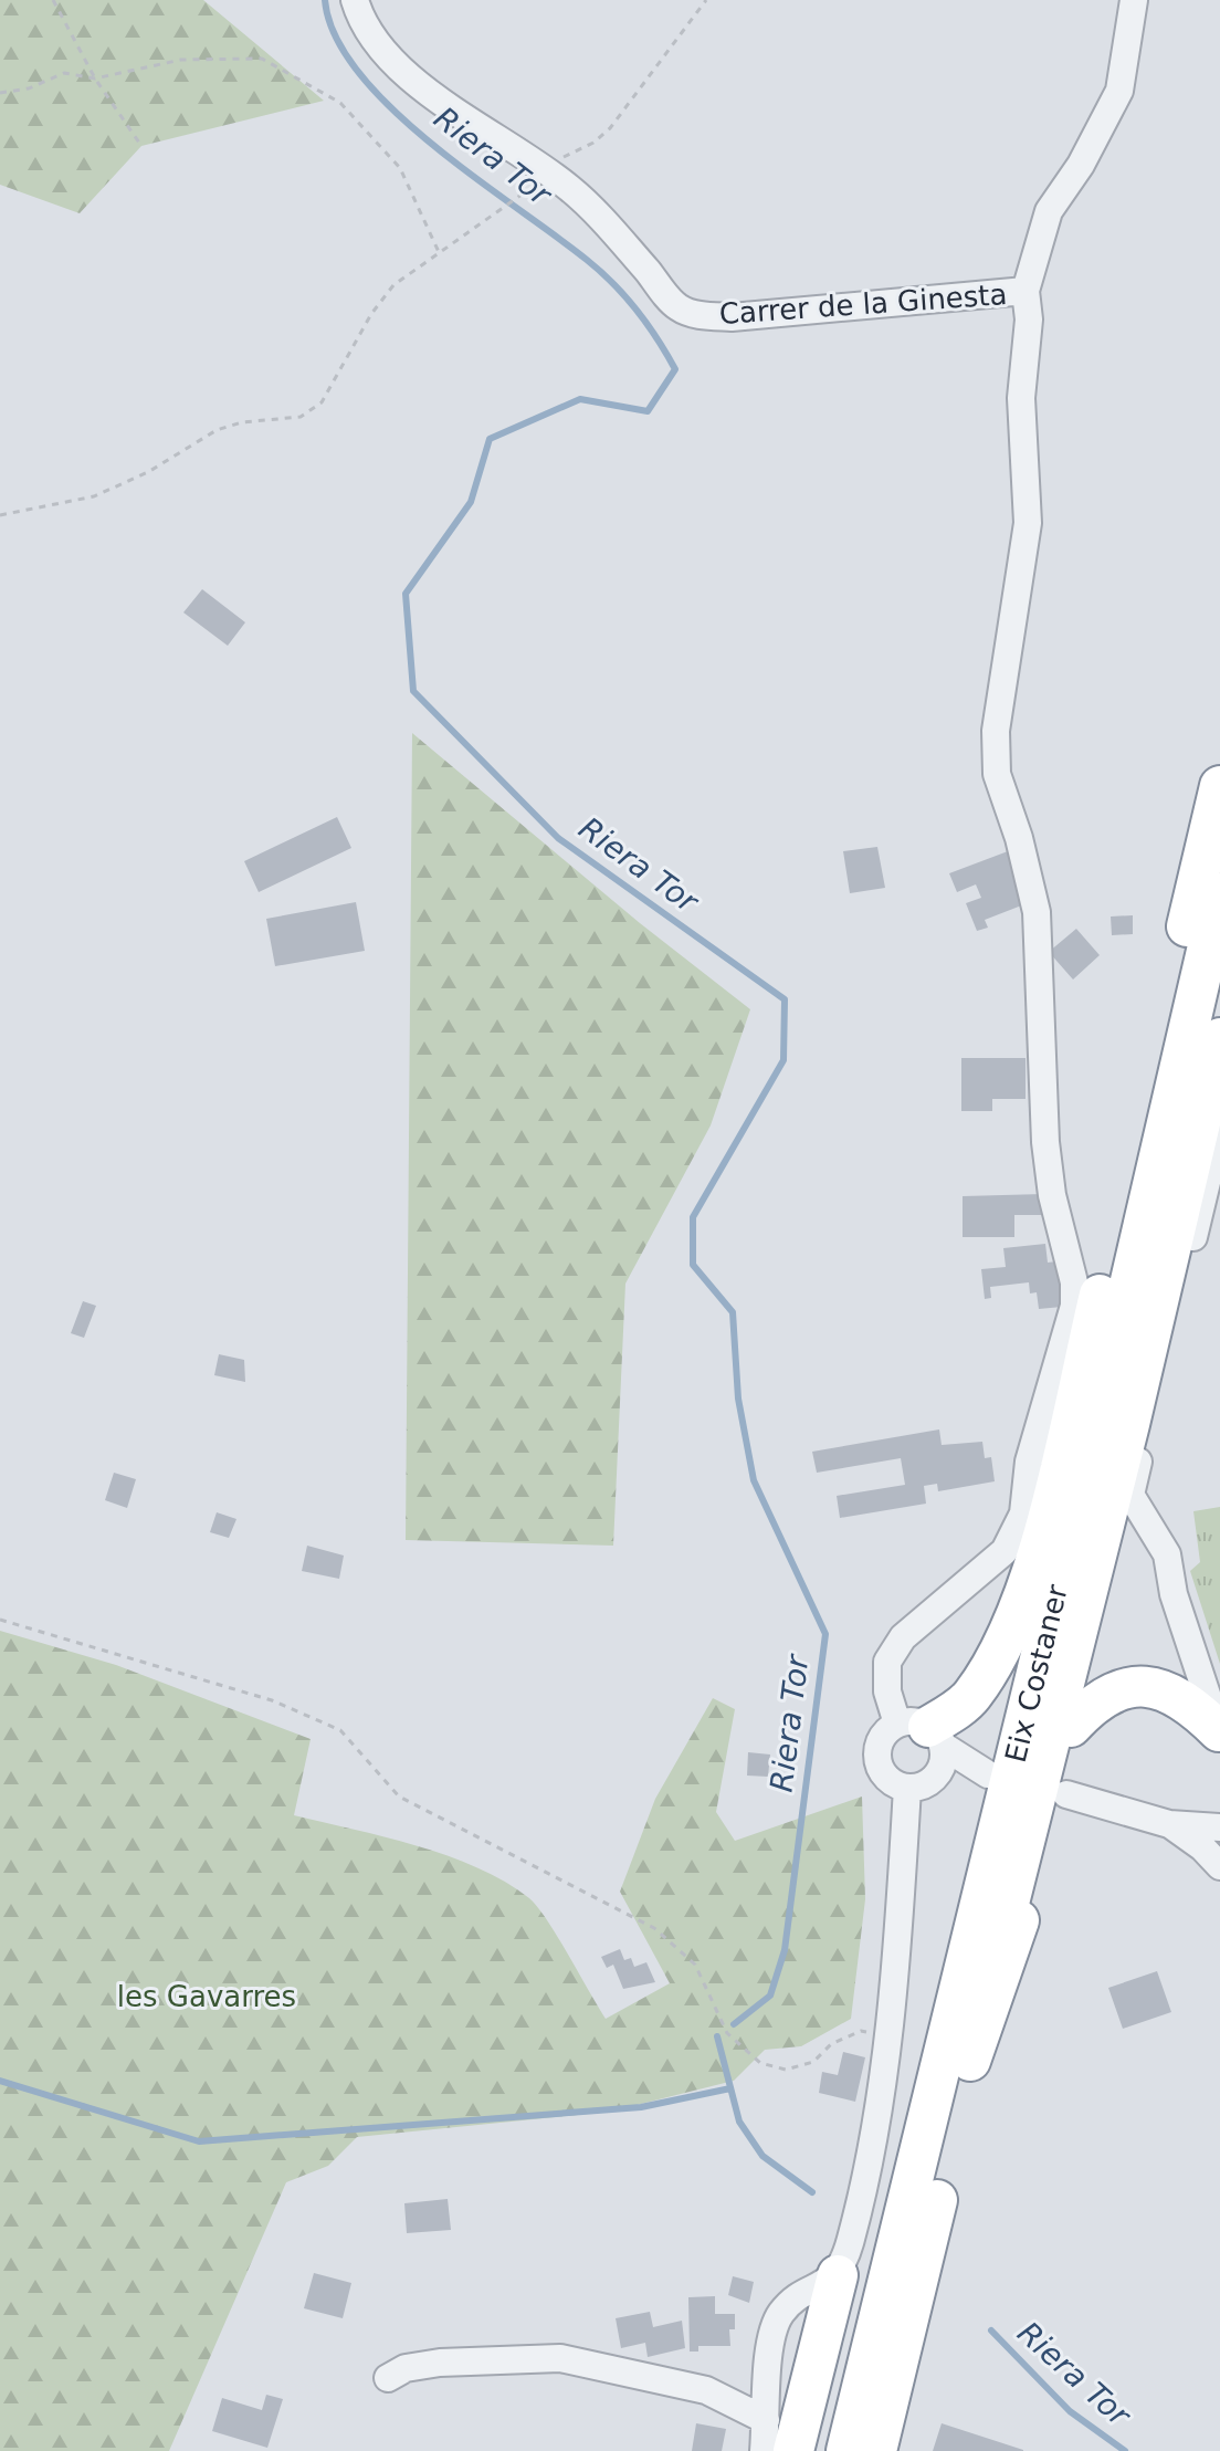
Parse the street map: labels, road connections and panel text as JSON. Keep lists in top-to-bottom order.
{
  "streets": {
    "highway": ["Eix Costaner"],
    "street": ["Carrer de la Ginesta"]
  },
  "water": ["Riera Tor"],
  "parks": ["les Gavarres"]
}
